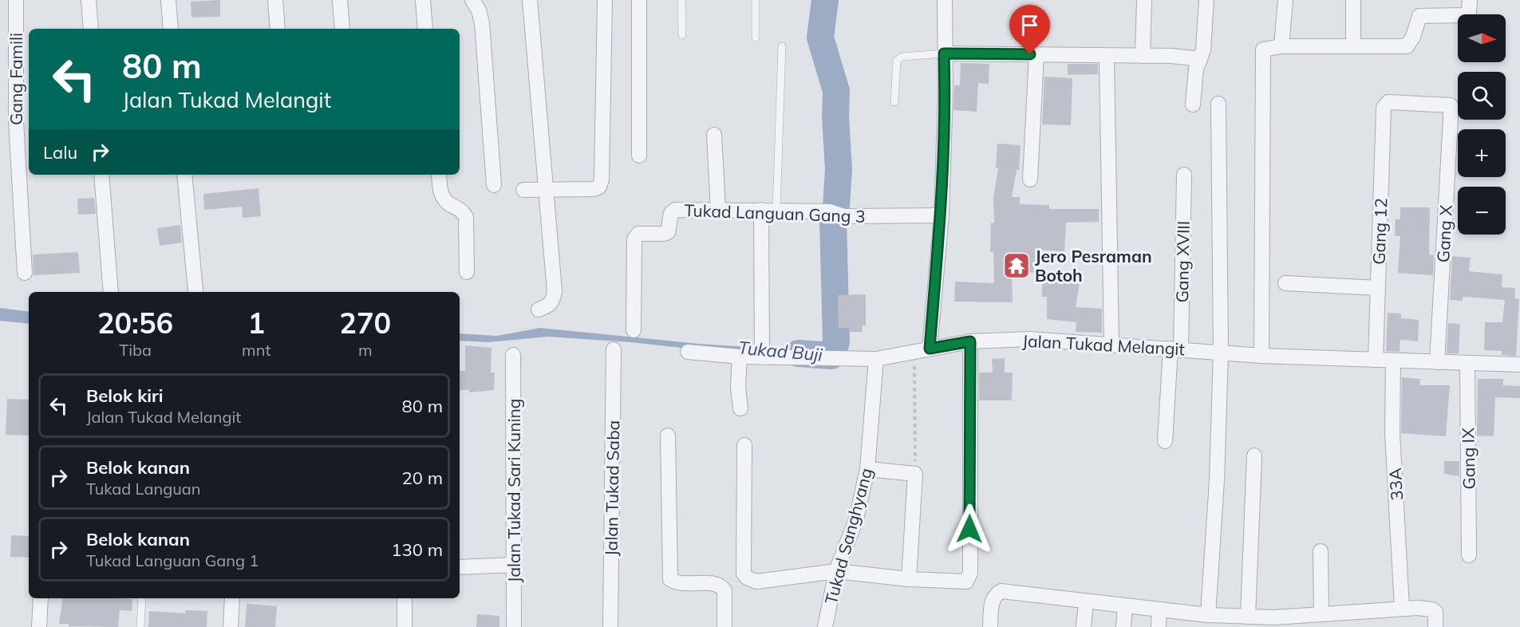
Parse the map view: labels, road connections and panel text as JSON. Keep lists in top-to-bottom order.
{
  "streets": {
    "street": [
      "Gang Famili",
      "Tukad Languan Gang 3",
      "Gang 12",
      "Gang X",
      "Gang XVIII",
      "Jalan Tukad Melangit",
      "Gang IX",
      "33A",
      "Jalan Tukad Saba",
      "Jalan Tukad Sari Kuning",
      "Tukad Sanghyang"
    ]
  },
  "crossings": [
    ["Gang 12", "Gang X"],
    ["Gang 12", "Jalan Tukad Melangit"],
    ["Gang X", "Jalan Tukad Melangit"],
    ["Gang XVIII", "Jalan Tukad Melangit"],
    ["Jalan Tukad Melangit", "Gang IX"],
    ["Jalan Tukad Melangit", "33A"],
    ["Jalan Tukad Melangit", "Tukad Sanghyang"]
  ],
  "water": ["Tukad Buji"],
  "places": {
    "temple": ["Jero Pesraman Botoh"]
  },
  "north": "right",
  "page": {
    "map_buttons": ["+", "−"],
    "turn": ["80 m", "Jalan Tukad Melangit"],
    "then": "Lalu",
    "eta": [
      "20:56",
      "Tiba",
      "1",
      "mnt",
      "270",
      "m"
    ],
    "list": [
      {
        "name": "Belok kiri",
        "note": "Jalan Tukad Melangit",
        "value": "80 m"
      },
      {
        "name": "Belok kanan",
        "note": "Tukad Languan",
        "value": "20 m"
      },
      {
        "name": "Belok kanan",
        "note": "Tukad Languan Gang 1",
        "value": "130 m"
      }
    ]
  }
}
